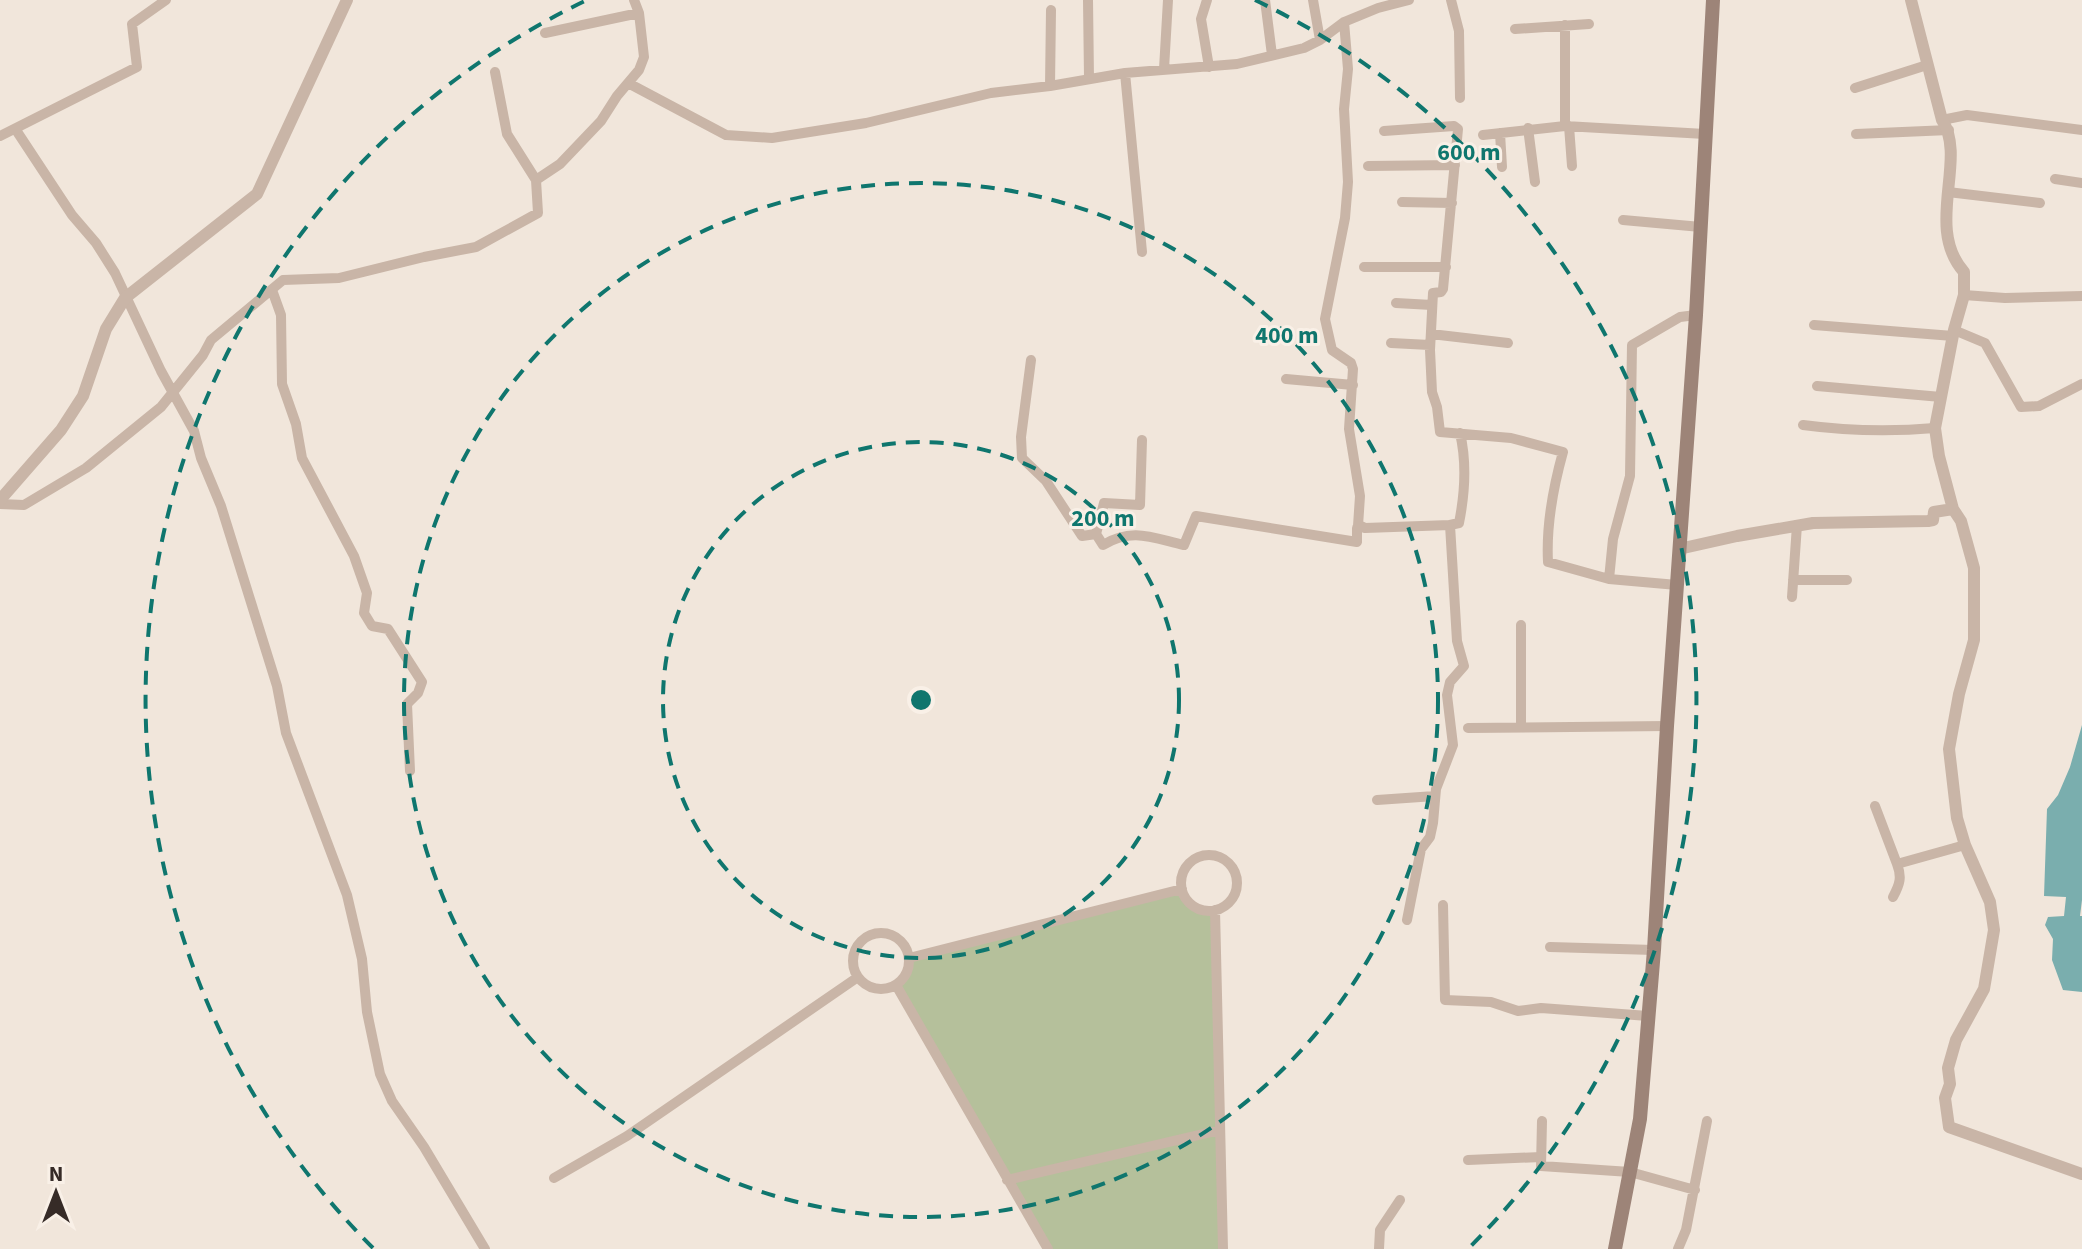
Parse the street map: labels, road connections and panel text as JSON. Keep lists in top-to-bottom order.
{
  "north": "top",
  "rings": ["600 m", "400 m", "200 m"]
}
